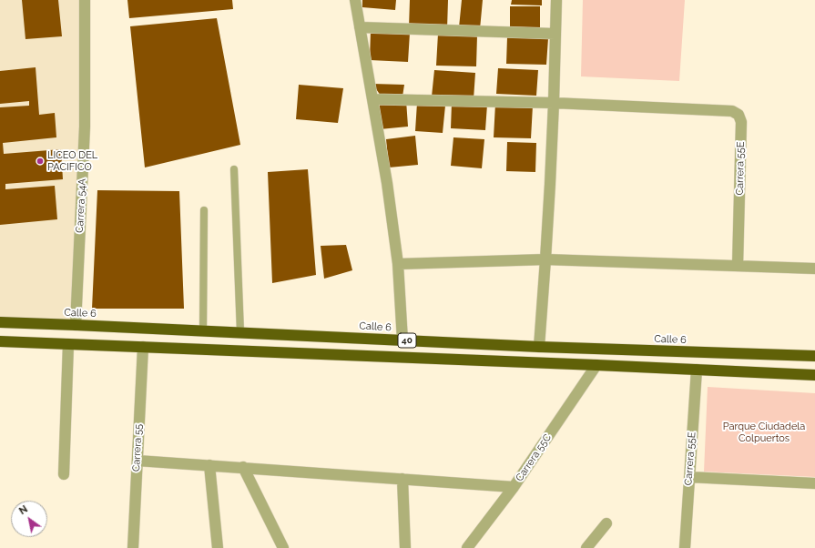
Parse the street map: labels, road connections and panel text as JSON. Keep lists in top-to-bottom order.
{
  "streets": {
    "highway": ["Calle 6", "40"],
    "street": [
      "Carrera 55E",
      "Carrera 54A",
      "Carrera 55",
      "Carrera 55C"
    ]
  },
  "crossings": [
    ["Carrera 55E", "40"],
    ["Carrera 54A", "Calle 6"],
    ["40", "Carrera 55"],
    ["40", "Carrera 55C"]
  ],
  "parks": ["Parque Ciudadela Colpuertos"],
  "places": ["LICEO DEL PACIFICO"],
  "north": "top left"
}
